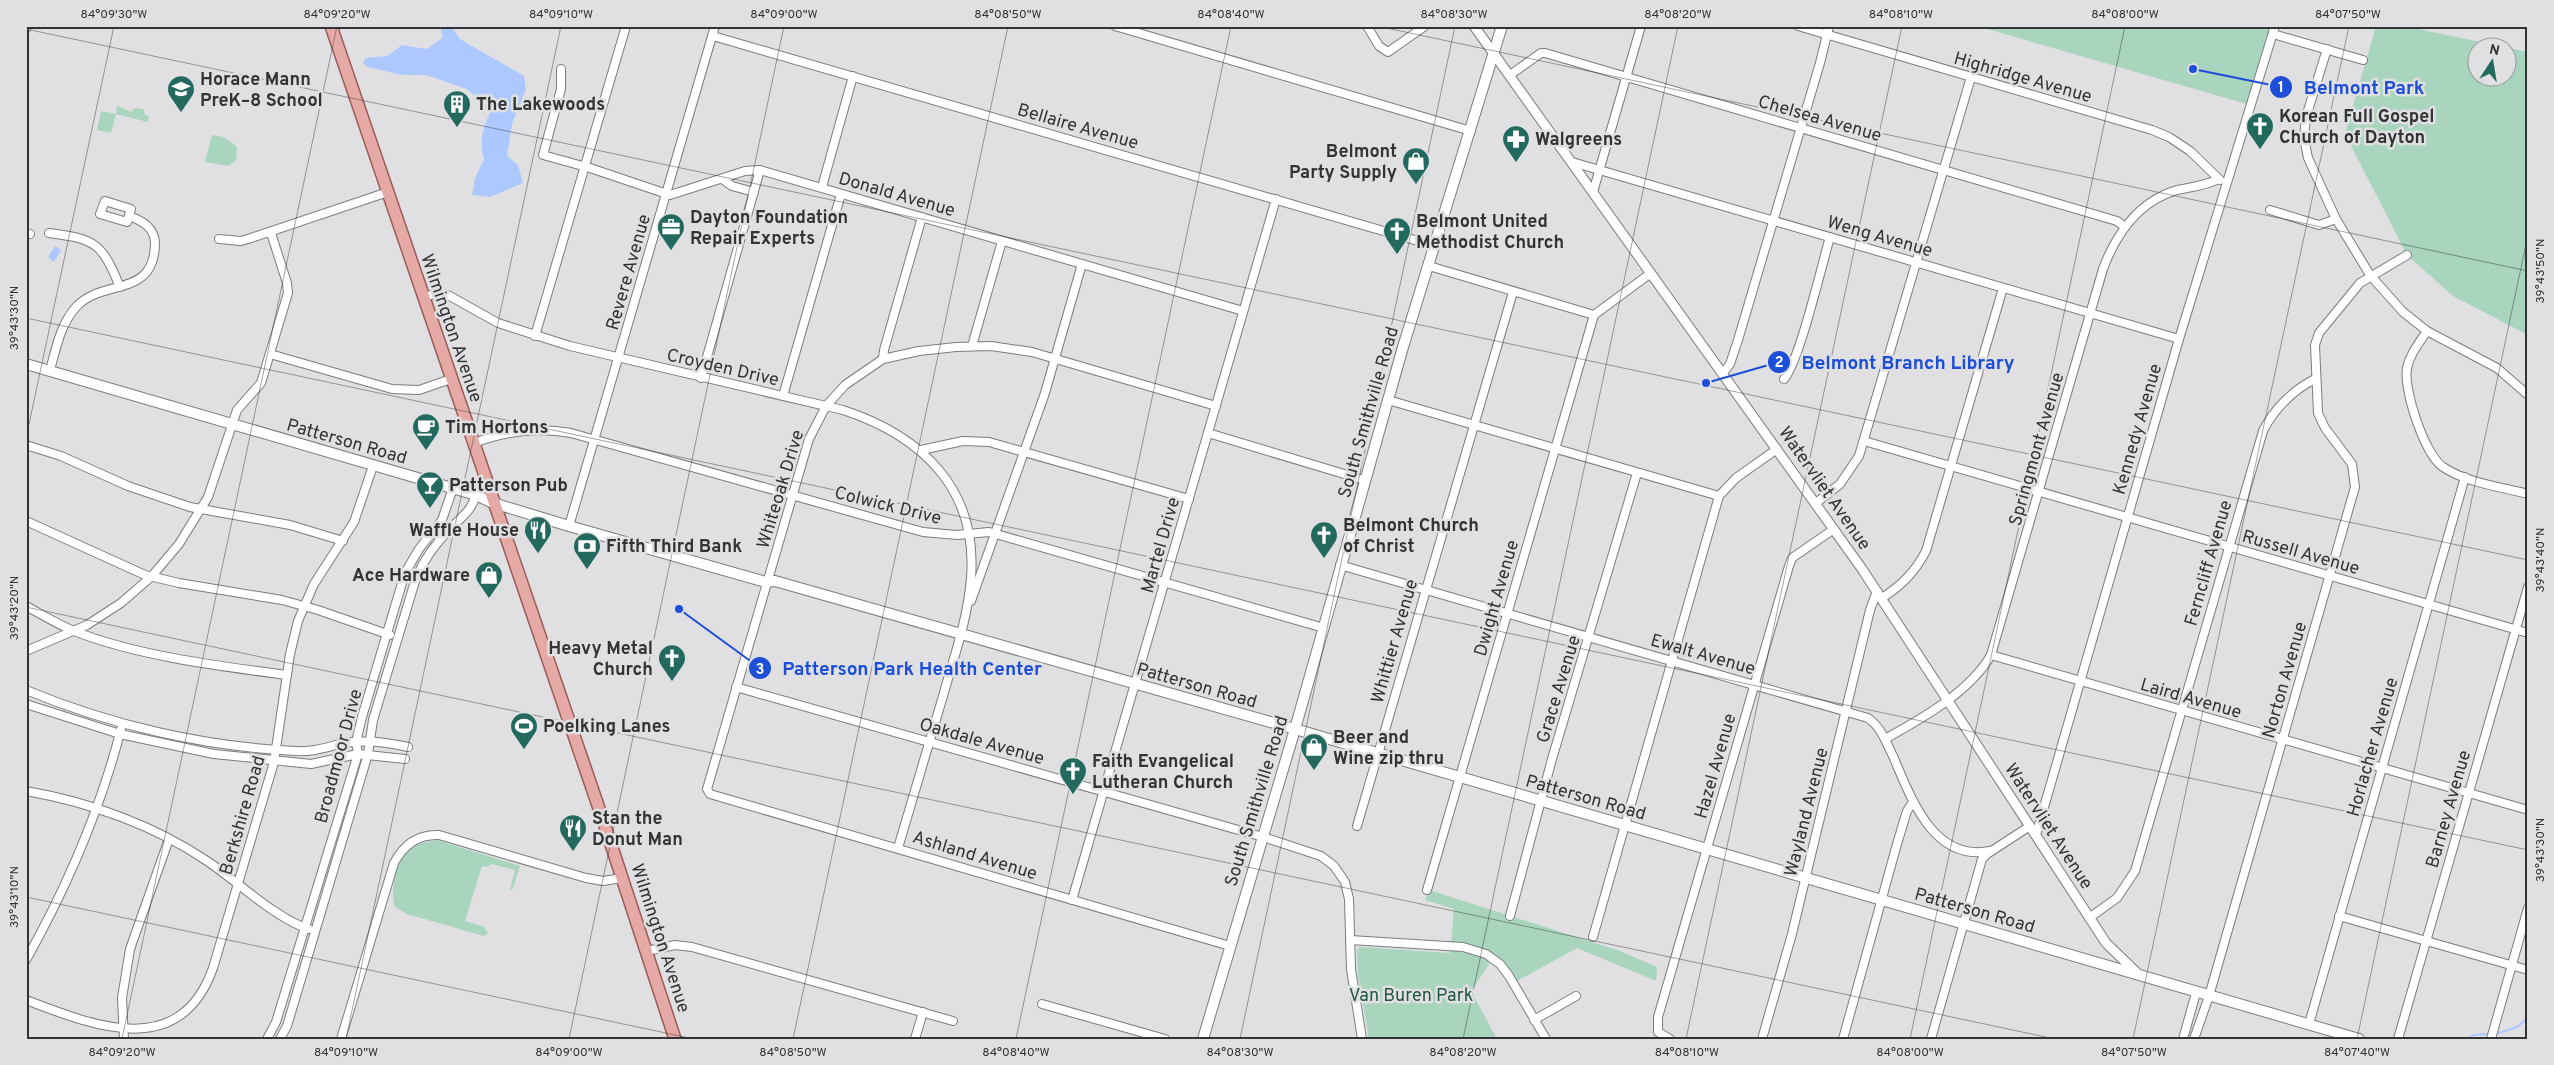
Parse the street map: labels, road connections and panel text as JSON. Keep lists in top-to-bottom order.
{
  "streets": {
    "main road": ["Wilmington Avenue", "South Smithville Road", "Patterson Road"],
    "street": [
      "Highridge Avenue",
      "Chelsea Avenue",
      "Bellaire Avenue",
      "Donald Avenue",
      "Weng Avenue",
      "Revere Avenue",
      "Croyden Drive",
      "Kennedy Avenue",
      "Springmont Avenue",
      "Watervliet Avenue",
      "Whiteoak Drive",
      "Colwick Drive",
      "Martel Drive",
      "Russell Avenue",
      "Ferncliff Avenue",
      "Dwight Avenue",
      "Whittier Avenue",
      "Ewalt Avenue",
      "Norton Avenue",
      "Grace Avenue",
      "Laird Avenue",
      "Oakdale Avenue",
      "Horlacher Avenue",
      "Broadmoor Drive",
      "Hazel Avenue",
      "Barney Avenue",
      "Wayland Avenue",
      "Berkshire Road",
      "Ashland Avenue"
    ]
  },
  "crossings": [
    ["Highridge Avenue", "Kennedy Avenue"],
    ["Highridge Avenue", "Springmont Avenue"],
    ["Chelsea Avenue", "Springmont Avenue"],
    ["Chelsea Avenue", "Watervliet Avenue"],
    ["Bellaire Avenue", "Revere Avenue"],
    ["Bellaire Avenue", "South Smithville Road"],
    ["Bellaire Avenue", "Martel Drive"],
    ["Donald Avenue", "Revere Avenue"],
    ["Donald Avenue", "Martel Drive"],
    ["Weng Avenue", "Kennedy Avenue"],
    ["Weng Avenue", "Springmont Avenue"],
    ["Weng Avenue", "Watervliet Avenue"],
    ["Revere Avenue", "Croyden Drive"],
    ["Revere Avenue", "Patterson Road"],
    ["Revere Avenue", "Colwick Drive"],
    ["Wilmington Avenue", "Croyden Drive"],
    ["Wilmington Avenue", "Patterson Road"],
    ["Wilmington Avenue", "Colwick Drive"],
    ["Croyden Drive", "Patterson Road"],
    ["Croyden Drive", "Whiteoak Drive"],
    ["Croyden Drive", "Colwick Drive"],
    ["South Smithville Road", "Patterson Road"],
    ["South Smithville Road", "Watervliet Avenue"],
    ["South Smithville Road", "Colwick Drive"],
    ["South Smithville Road", "Ewalt Avenue"],
    ["South Smithville Road", "Oakdale Avenue"],
    ["South Smithville Road", "Ashland Avenue"],
    ["Kennedy Avenue", "Watervliet Avenue"],
    ["Kennedy Avenue", "Russell Avenue"],
    ["Kennedy Avenue", "Laird Avenue"],
    ["Patterson Road", "Watervliet Avenue"],
    ["Patterson Road", "Whiteoak Drive"],
    ["Patterson Road", "Martel Drive"],
    ["Patterson Road", "Dwight Avenue"],
    ["Patterson Road", "Whittier Avenue"],
    ["Patterson Road", "Norton Avenue"],
    ["Patterson Road", "Grace Avenue"],
    ["Patterson Road", "Horlacher Avenue"],
    ["Patterson Road", "Broadmoor Drive"],
    ["Patterson Road", "Hazel Avenue"],
    ["Patterson Road", "Wayland Avenue"],
    ["Patterson Road", "Berkshire Road"],
    ["Springmont Avenue", "Watervliet Avenue"],
    ["Springmont Avenue", "Russell Avenue"],
    ["Springmont Avenue", "Ewalt Avenue"],
    ["Springmont Avenue", "Laird Avenue"],
    ["Watervliet Avenue", "Ferncliff Avenue"],
    ["Watervliet Avenue", "Hazel Avenue"],
    ["Watervliet Avenue", "Wayland Avenue"],
    ["Whiteoak Drive", "Colwick Drive"],
    ["Whiteoak Drive", "Oakdale Avenue"],
    ["Whiteoak Drive", "Ashland Avenue"],
    ["Colwick Drive", "Martel Drive"],
    ["Martel Drive", "Oakdale Avenue"],
    ["Martel Drive", "Ashland Avenue"],
    ["Russell Avenue", "Ferncliff Avenue"],
    ["Russell Avenue", "Norton Avenue"],
    ["Russell Avenue", "Horlacher Avenue"],
    ["Russell Avenue", "Barney Avenue"],
    ["Ferncliff Avenue", "Norton Avenue"],
    ["Ferncliff Avenue", "Laird Avenue"],
    ["Dwight Avenue", "Ewalt Avenue"],
    ["Whittier Avenue", "Ewalt Avenue"],
    ["Ewalt Avenue", "Grace Avenue"],
    ["Ewalt Avenue", "Hazel Avenue"],
    ["Ewalt Avenue", "Wayland Avenue"],
    ["Norton Avenue", "Laird Avenue"],
    ["Laird Avenue", "Horlacher Avenue"],
    ["Laird Avenue", "Barney Avenue"]
  ],
  "parks": ["Van Buren Park"],
  "places": {
    "other": ["Belmont Park", "Belmont Branch Library", "Patterson Park Health Center"],
    "school or university": ["Horace Mann PreK–8 School"],
    "building": ["The Lakewoods"],
    "church": [
      "Korean Full Gospel Church of Dayton",
      "Belmont United Methodist Church",
      "Belmont Church of Christ",
      "Heavy Metal Church",
      "Faith Evangelical Lutheran Church"
    ],
    "pharmacy": ["Walgreens"],
    "shop": ["Belmont Party Supply", "Ace Hardware", "Beer and Wine zip thru"],
    "office": ["Dayton Foundation Repair Experts"],
    "cafe": ["Tim Hortons"],
    "bar": ["Patterson Pub"],
    "restaurant": ["Waffle House", "Stan the Donut Man"],
    "bank": ["Fifth Third Bank"],
    "sports": ["Poelking Lanes"]
  },
  "north": "top",
  "coordinates": [
    "84°09'30\"W",
    "84°09'20\"W",
    "84°09'10\"W",
    "84°09'00\"W",
    "84°08'50\"W",
    "84°08'40\"W",
    "84°08'30\"W",
    "84°08'20\"W",
    "84°08'10\"W",
    "84°08'00\"W",
    "84°07'50\"W",
    "39°43'50\"N",
    "39°43'30\"N",
    "39°43'40\"N",
    "39°43'20\"N",
    "39°43'10\"N",
    "84°07'40\"W"
  ]
}
